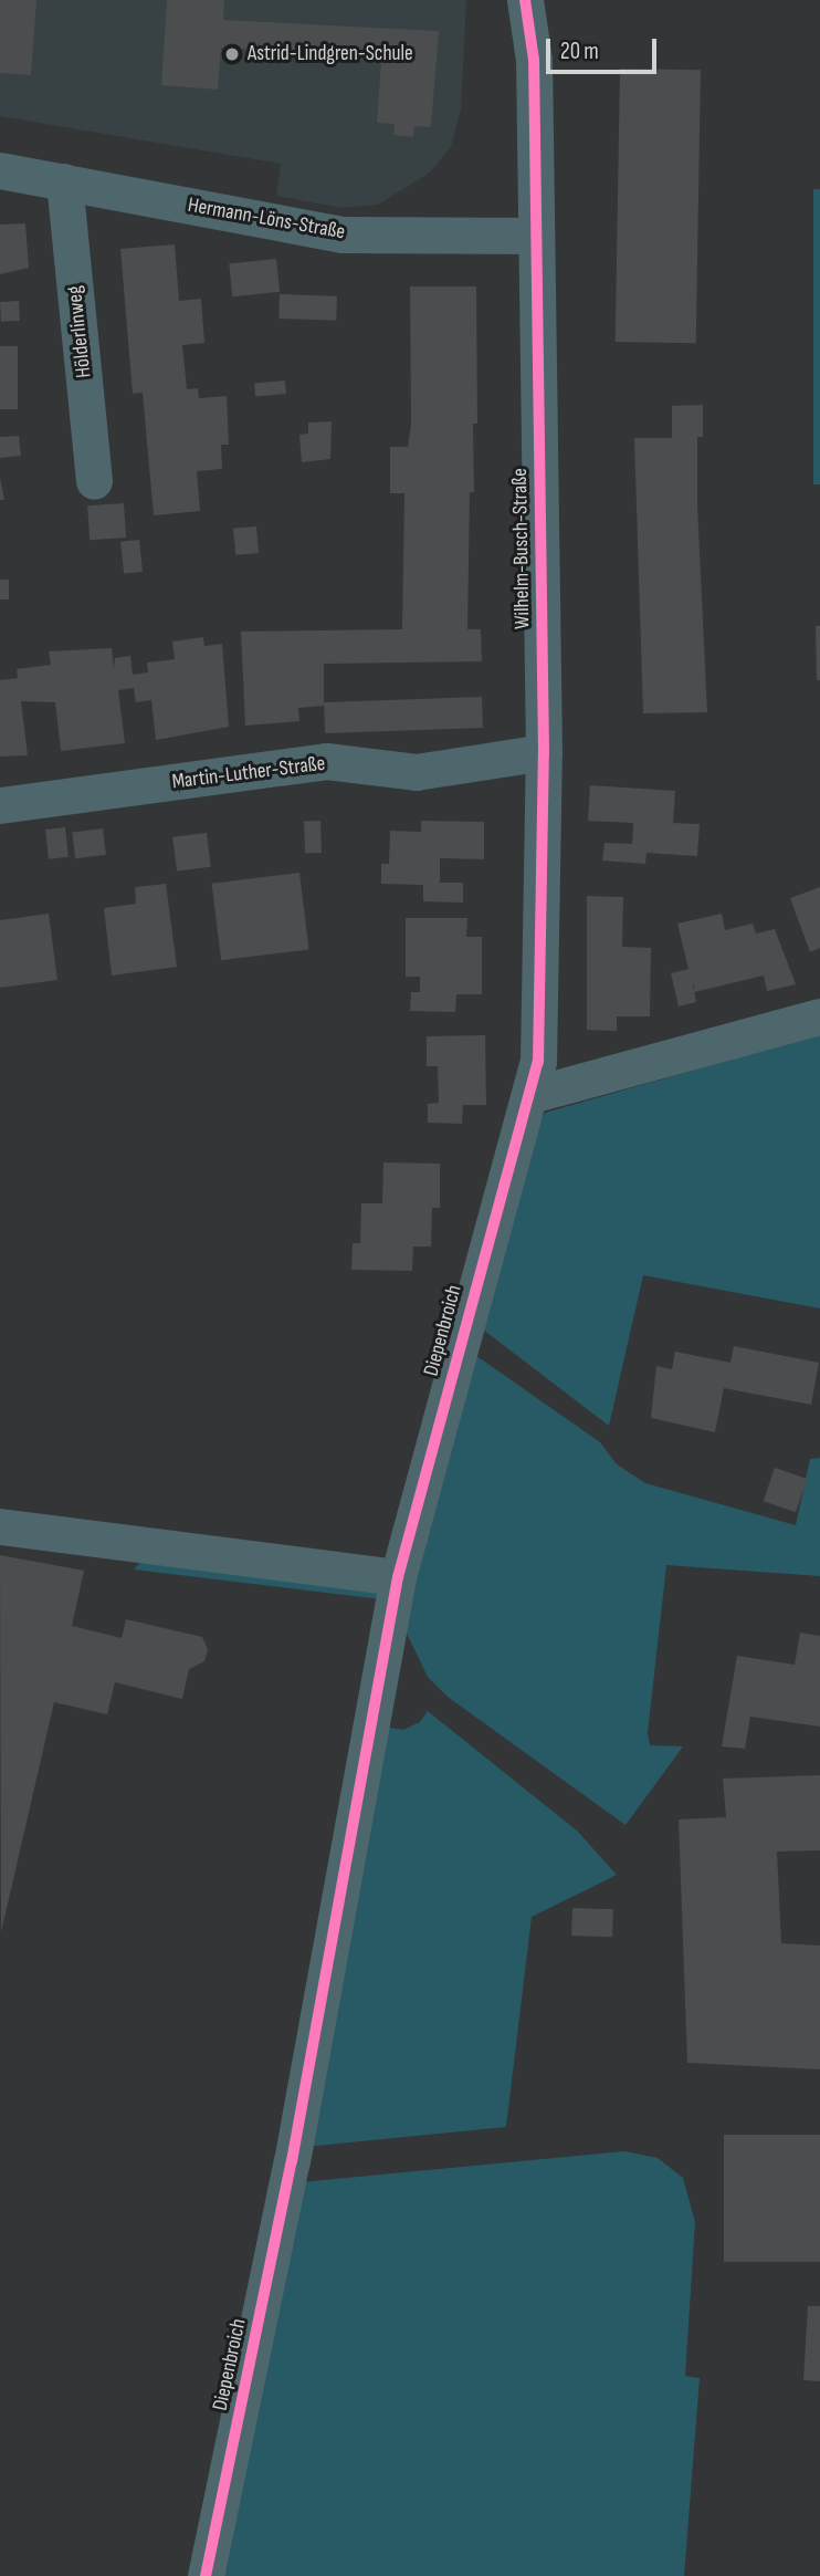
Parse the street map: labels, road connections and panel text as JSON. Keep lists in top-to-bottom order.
{
  "streets": {
    "street": [
      "Hermann-Löns-Straße",
      "Hölderlinweg",
      "Wilhelm-Busch-Straße",
      "Martin-Luther-Straße",
      "Diepenbroich"
    ]
  },
  "crossings": [
    ["Hermann-Löns-Straße", "Hölderlinweg"],
    ["Hermann-Löns-Straße", "Wilhelm-Busch-Straße"],
    ["Wilhelm-Busch-Straße", "Martin-Luther-Straße"],
    ["Wilhelm-Busch-Straße", "Diepenbroich"]
  ],
  "places": ["Astrid-Lindgren-Schule"],
  "scale_bar": "20 m"
}
